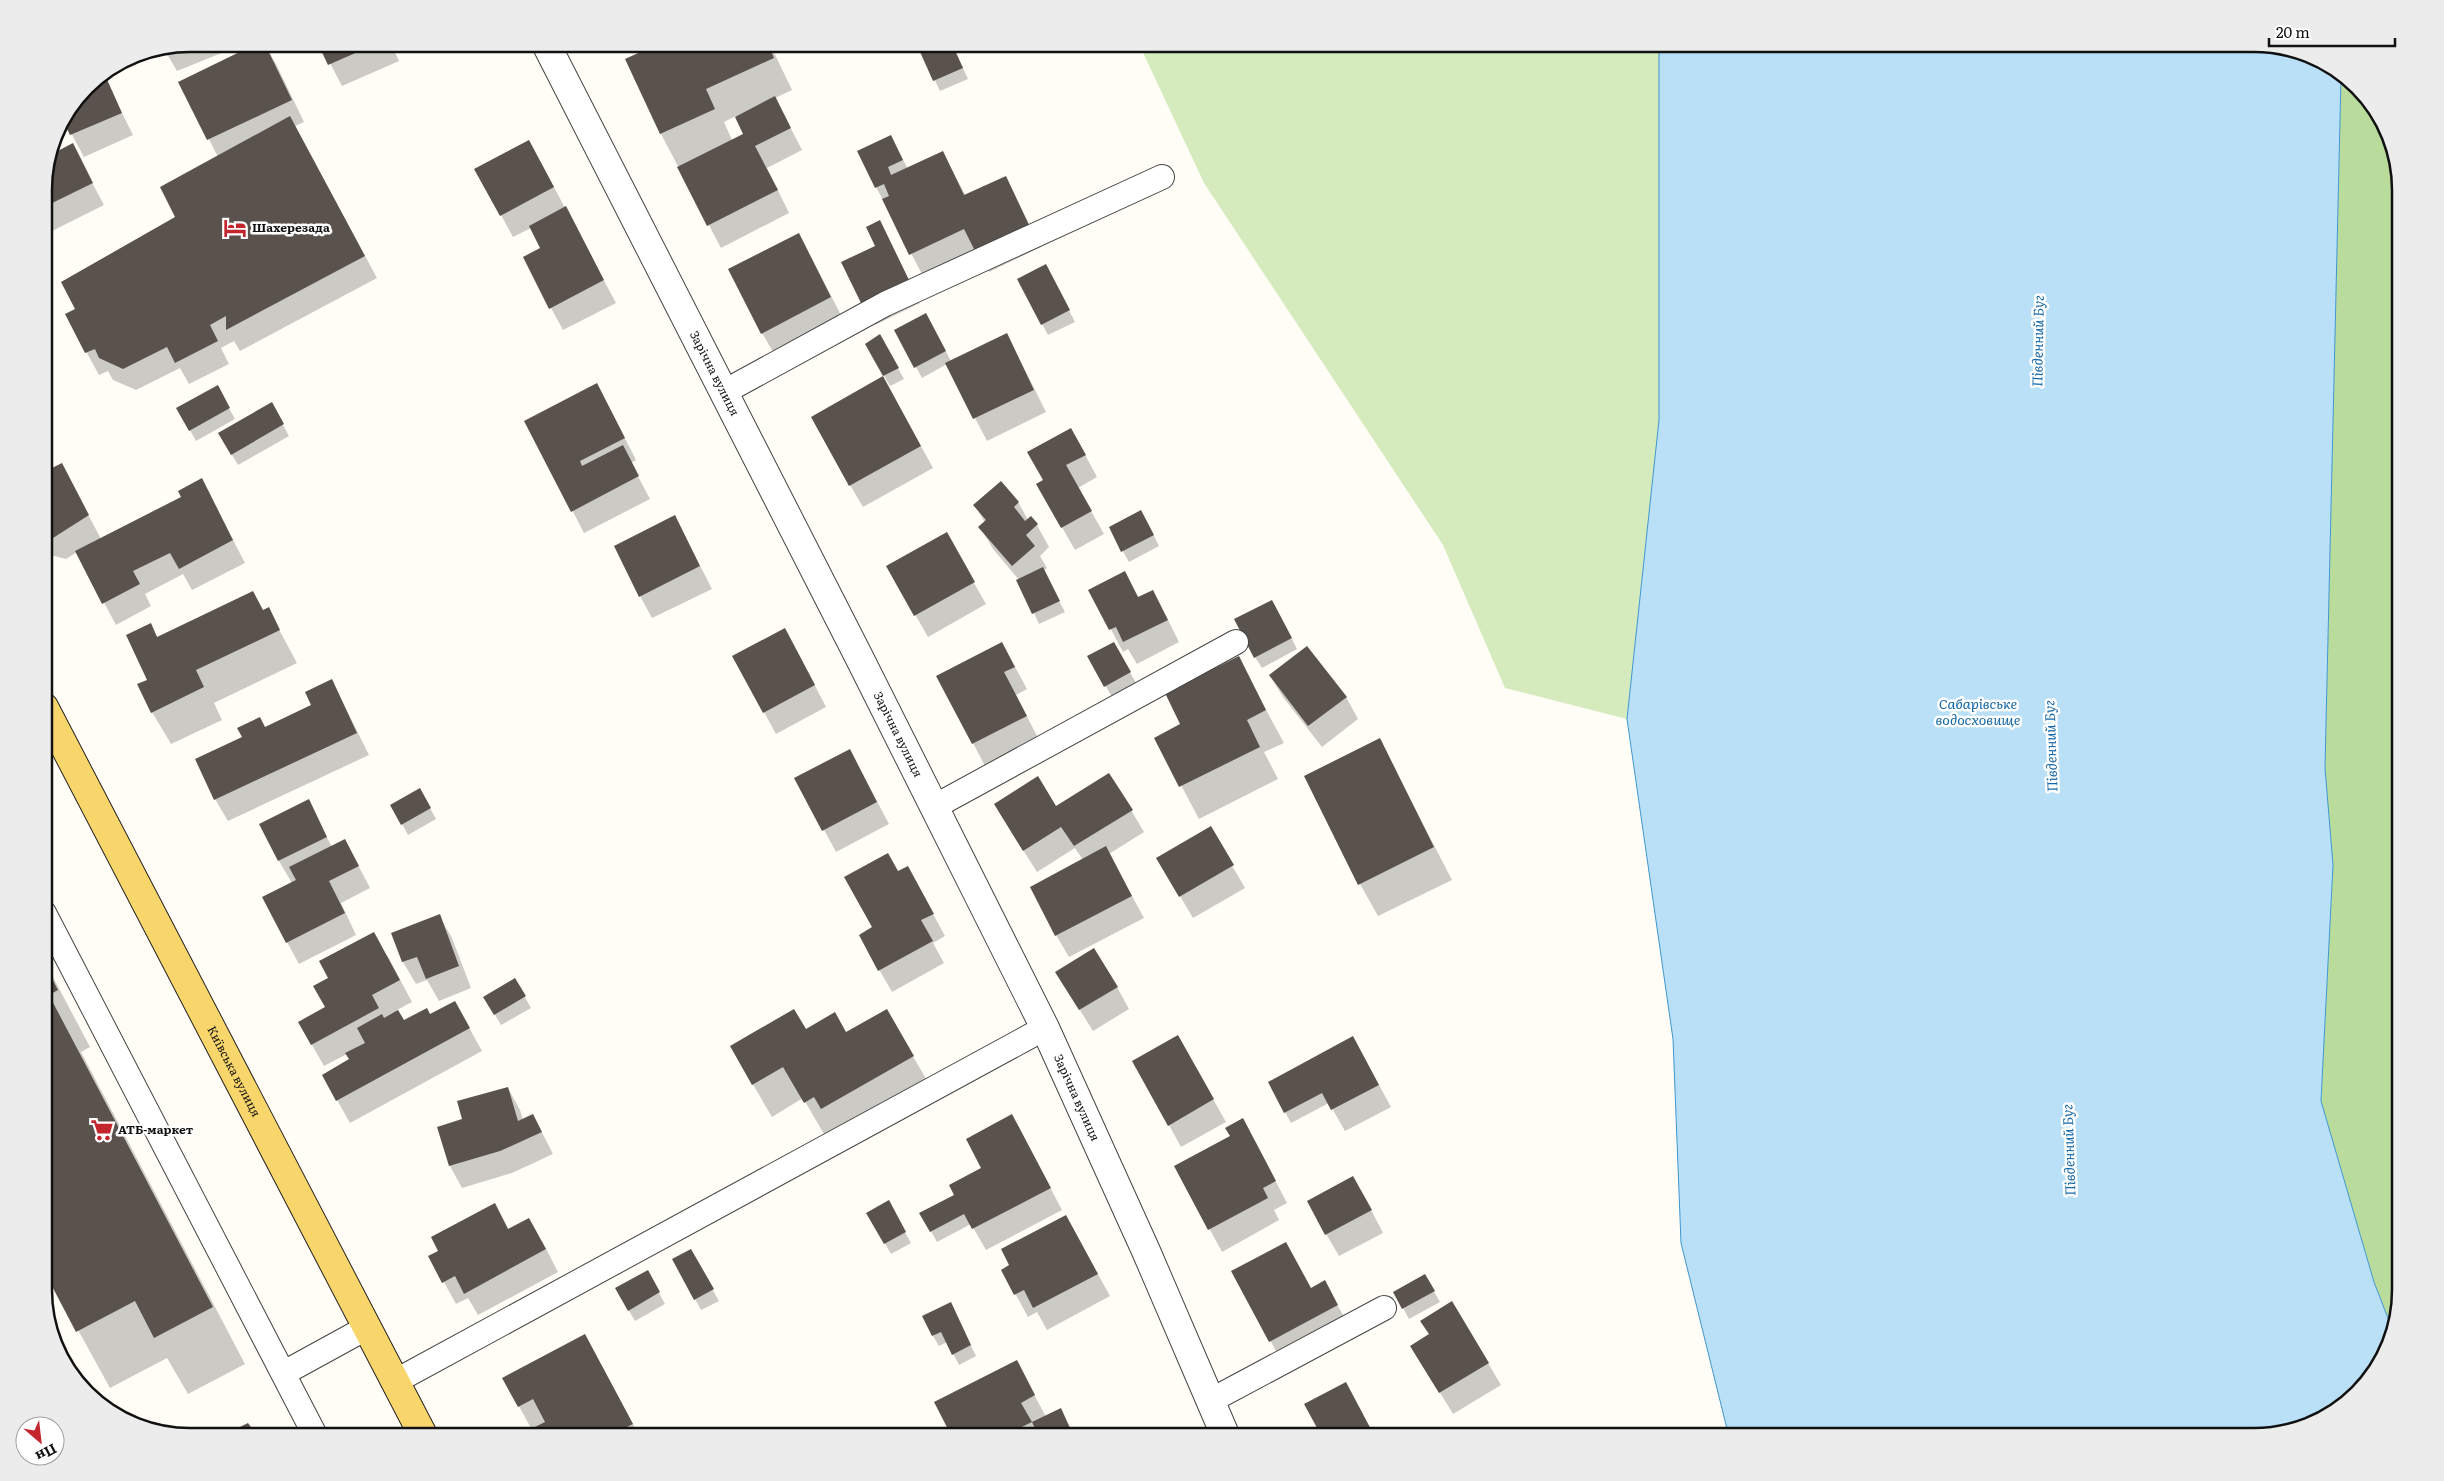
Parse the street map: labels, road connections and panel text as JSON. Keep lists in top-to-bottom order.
{
  "streets": {
    "main road": ["Київська вулиця"],
    "street": ["Зарічна вулиця"]
  },
  "water": ["Південний Буг", "Сабарівське водосховище"],
  "places": {
    "hotel": ["Шахерезада"],
    "supermarket": ["АТБ-маркет"]
  },
  "scale_bar": "20 m",
  "north": "bottom right"
}
